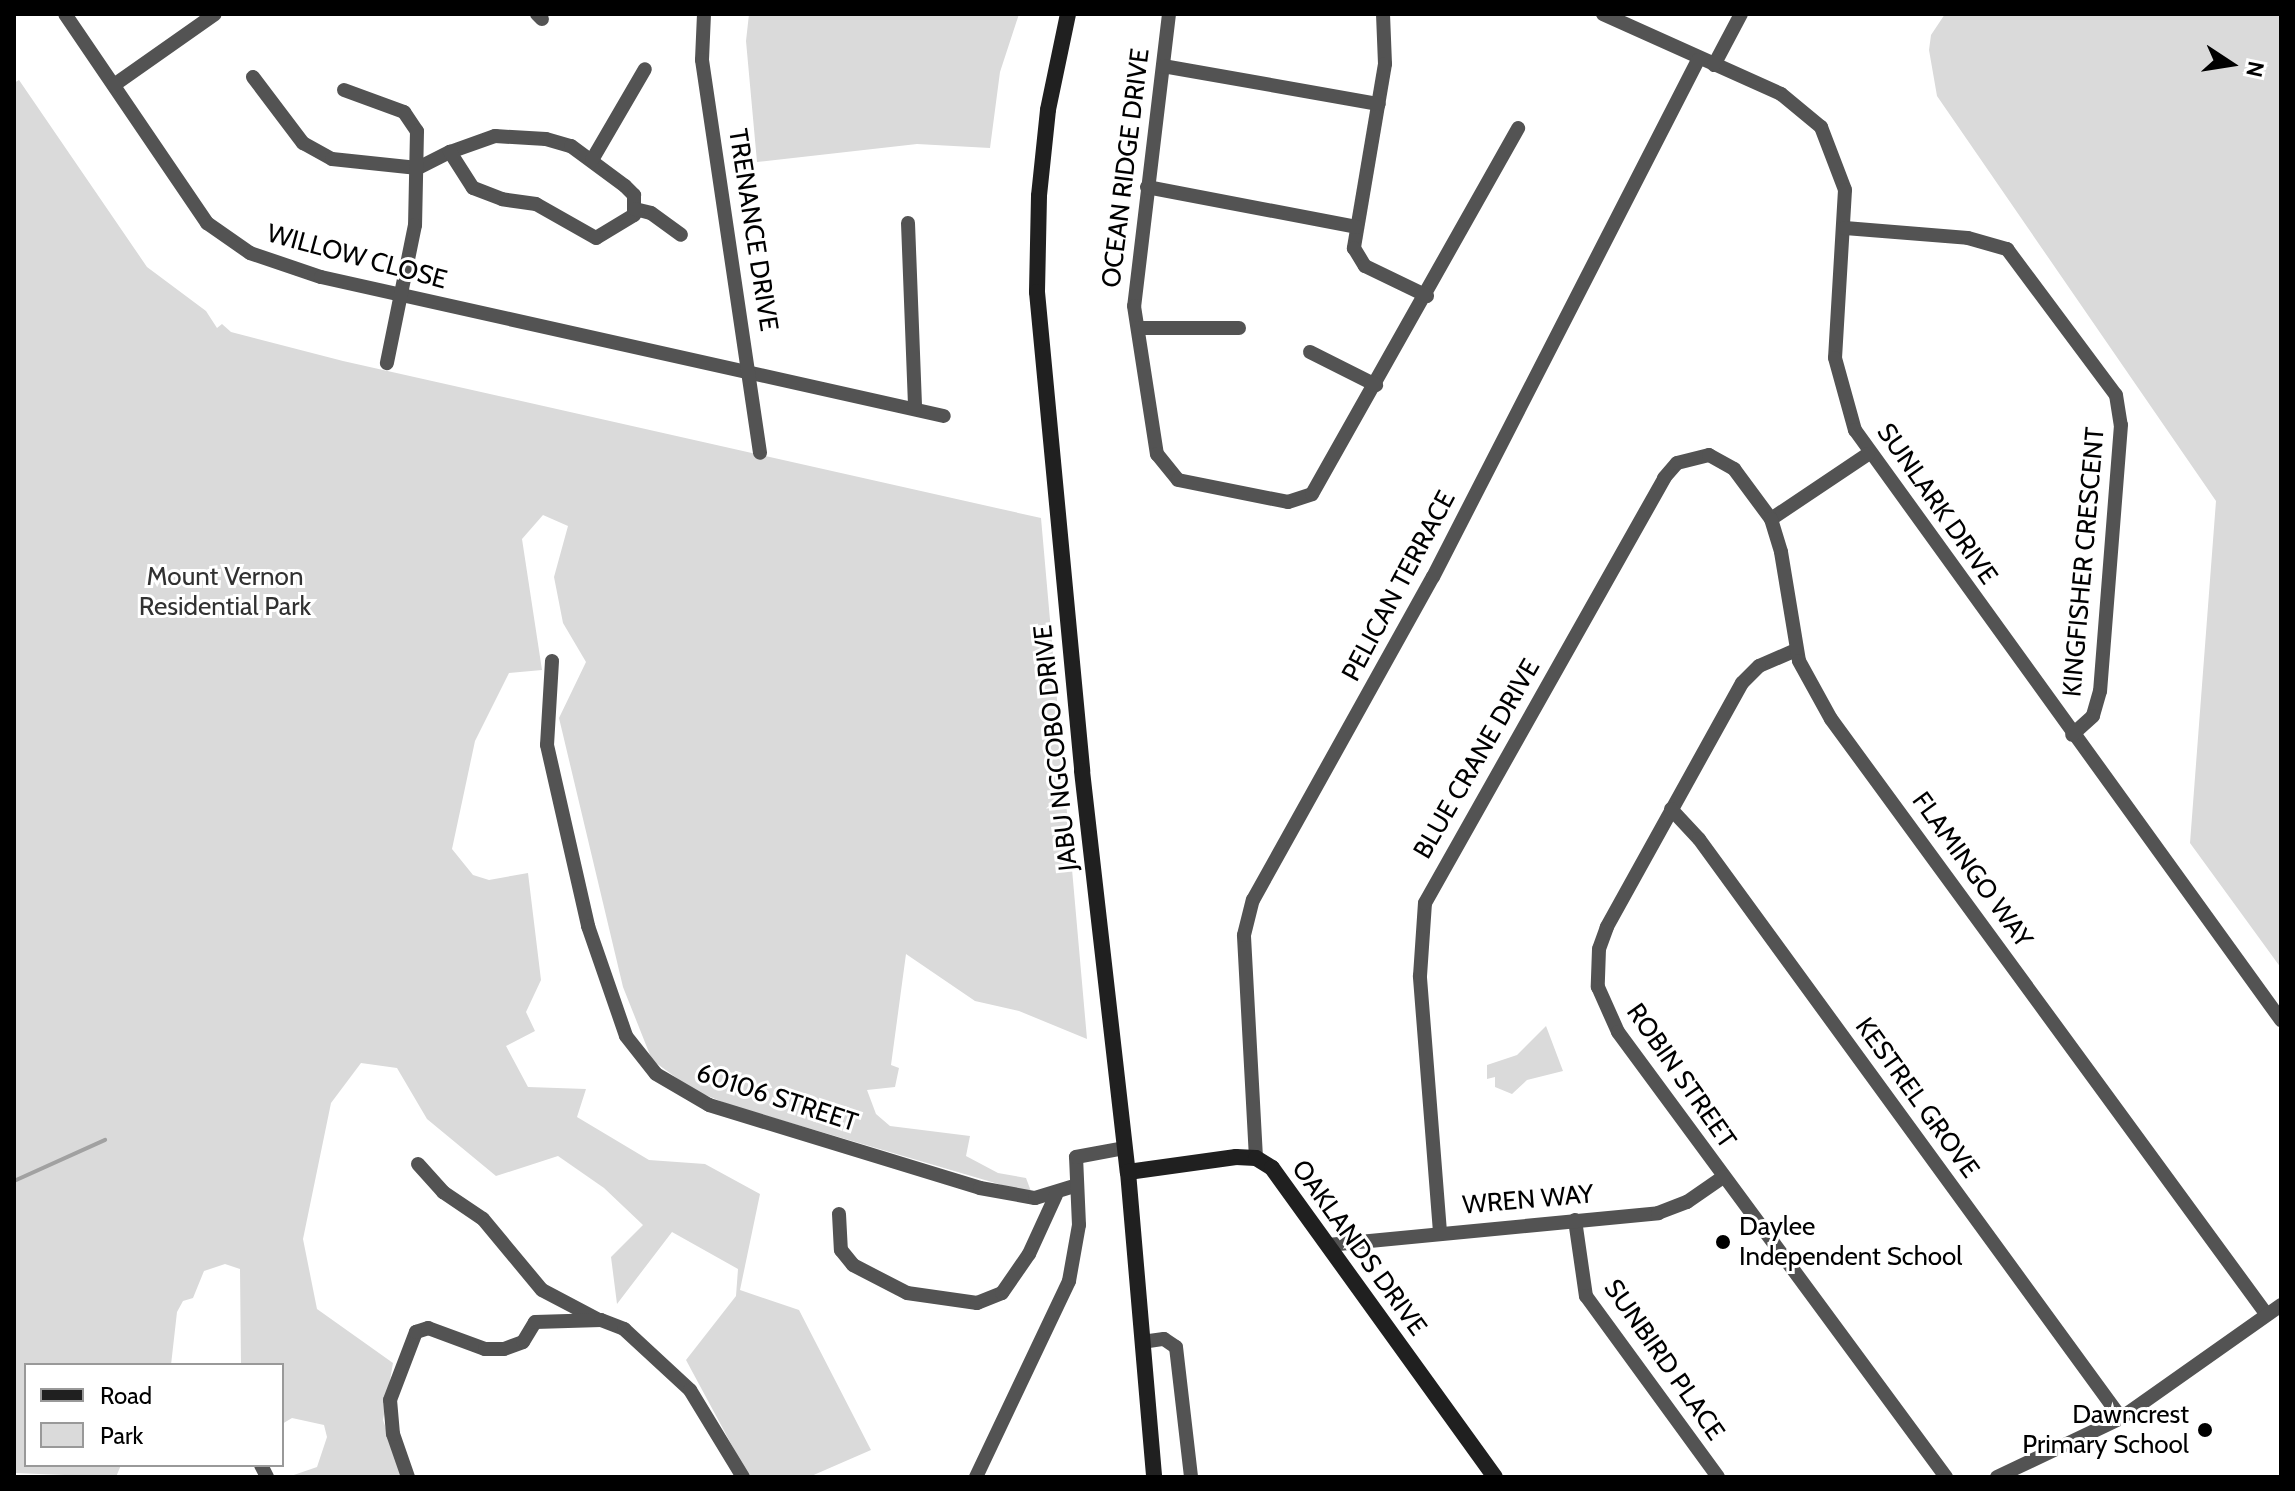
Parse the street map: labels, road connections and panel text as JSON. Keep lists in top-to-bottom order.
{
  "streets": {
    "main road": ["JABU NGCOBO DRIVE", "OAKLANDS DRIVE"],
    "street": [
      "OCEAN RIDGE DRIVE",
      "TRENANCE DRIVE",
      "WILLOW CLOSE",
      "SUNLARK DRIVE",
      "KINGFISHER CRESCENT",
      "PELICAN TERRACE",
      "BLUE CRANE DRIVE",
      "FLAMINGO WAY",
      "ROBIN STREET",
      "60106 STREET",
      "KESTREL GROVE",
      "WREN WAY",
      "SUNBIRD PLACE"
    ]
  },
  "crossings": [
    ["TRENANCE DRIVE", "WILLOW CLOSE"],
    ["SUNLARK DRIVE", "KINGFISHER CRESCENT"],
    ["SUNLARK DRIVE", "PELICAN TERRACE"],
    ["PELICAN TERRACE", "OAKLANDS DRIVE"],
    ["JABU NGCOBO DRIVE", "OAKLANDS DRIVE"],
    ["BLUE CRANE DRIVE", "FLAMINGO WAY"],
    ["BLUE CRANE DRIVE", "WREN WAY"],
    ["FLAMINGO WAY", "ROBIN STREET"],
    ["ROBIN STREET", "KESTREL GROVE"],
    ["ROBIN STREET", "WREN WAY"],
    ["WREN WAY", "OAKLANDS DRIVE"],
    ["WREN WAY", "SUNBIRD PLACE"]
  ],
  "parks": ["Mount Vernon Residential Park"],
  "places": ["Daylee Independent School", "Dawncrest Primary School"],
  "legend": ["Road", "Park"],
  "north": "right"
}
